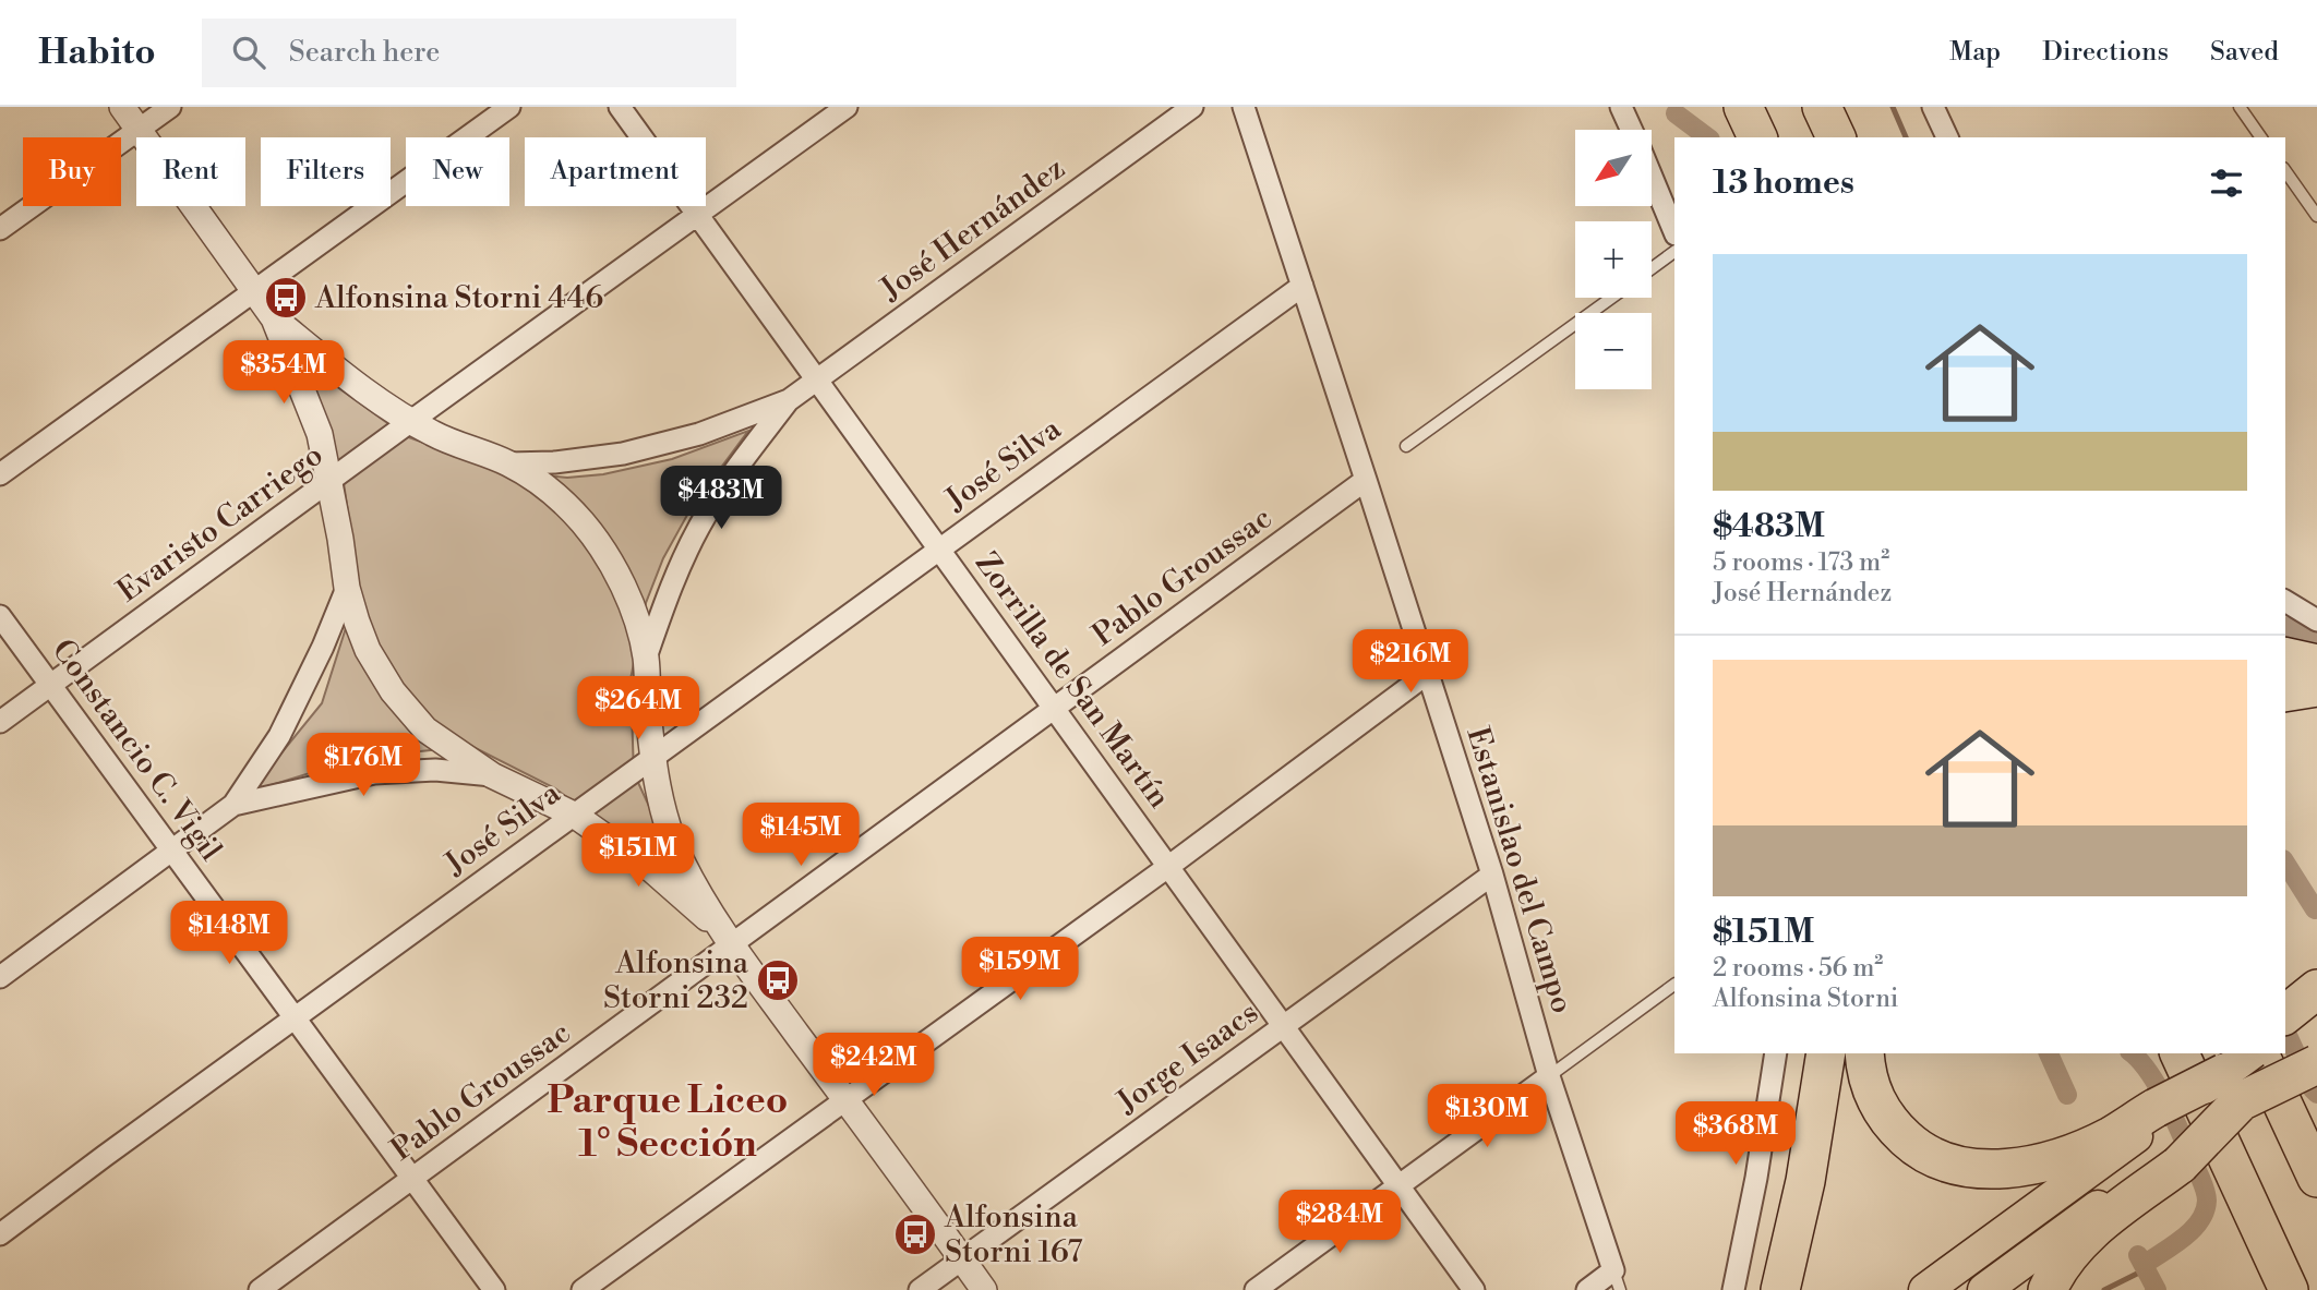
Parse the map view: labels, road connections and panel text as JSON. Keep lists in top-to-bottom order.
{
  "streets": {
    "street": [
      "José Hernández",
      "José Silva",
      "Evaristo Carriego",
      "Pablo Groussac",
      "Zorrilla de San Martín",
      "Constancio C. Vigil",
      "Estanislao del Campo",
      "Jorge Isaacs"
    ]
  },
  "crossings": [
    ["José Hernández", "Zorrilla de San Martín"],
    ["José Silva", "Zorrilla de San Martín"],
    ["José Silva", "Constancio C. Vigil"],
    ["José Silva", "Estanislao del Campo"],
    ["Evaristo Carriego", "Zorrilla de San Martín"],
    ["Evaristo Carriego", "Constancio C. Vigil"],
    ["Pablo Groussac", "Zorrilla de San Martín"],
    ["Pablo Groussac", "Constancio C. Vigil"],
    ["Pablo Groussac", "Estanislao del Campo"],
    ["Zorrilla de San Martín", "Jorge Isaacs"],
    ["Estanislao del Campo", "Jorge Isaacs"]
  ],
  "districts": ["Parque Liceo 1° Sección"],
  "places": {
    "bus stop": ["Alfonsina Storni 446", "Alfonsina Storni 232", "Alfonsina Storni 167"]
  },
  "north": "bottom left",
  "page": {
    "header": "Habito",
    "search": "Search here",
    "nav": ["Map", "Directions", "Saved"],
    "map_buttons": ["+", "−"],
    "chip": [
      "Buy",
      "Rent",
      "Filters",
      "New",
      "Apartment"
    ],
    "heading": "13 homes",
    "list": [
      {
        "name": "$483M",
        "note": "5 rooms · 173 m² · José Hernández"
      },
      {
        "name": "$151M",
        "note": "2 rooms · 56 m² · Alfonsina Storni"
      }
    ],
    "price": [
      "$354M",
      "$483M",
      "$216M",
      "$264M",
      "$176M",
      "$145M",
      "$151M",
      "$148M",
      "$159M",
      "$242M",
      "$130M",
      "$368M",
      "$284M"
    ]
  }
}
